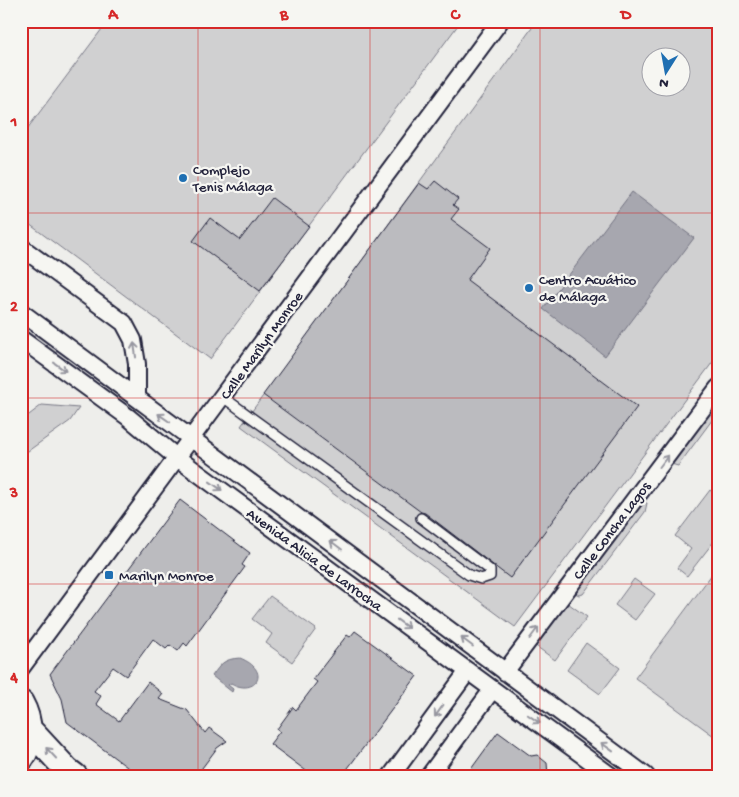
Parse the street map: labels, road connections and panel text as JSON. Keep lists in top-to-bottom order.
{
  "streets": {
    "street": ["Calle Marilyn Monroe", "Calle Concha Lagos", "Avenida Alicia de Larrocha"]
  },
  "crossings": [
    ["Calle Marilyn Monroe", "Avenida Alicia de Larrocha"],
    ["Calle Concha Lagos", "Avenida Alicia de Larrocha"]
  ],
  "one_way": ["Calle Concha Lagos"],
  "places": {
    "other": ["Complejo Tenis Málaga", "Centro Acuático de Málaga"],
    "transit": ["Marilyn Monroe"]
  },
  "north": "bottom",
  "grid": {
    "columns": [
      "A",
      "B",
      "C",
      "D"
    ],
    "rows": [
      "1",
      "2",
      "3",
      "4"
    ]
  }
}
